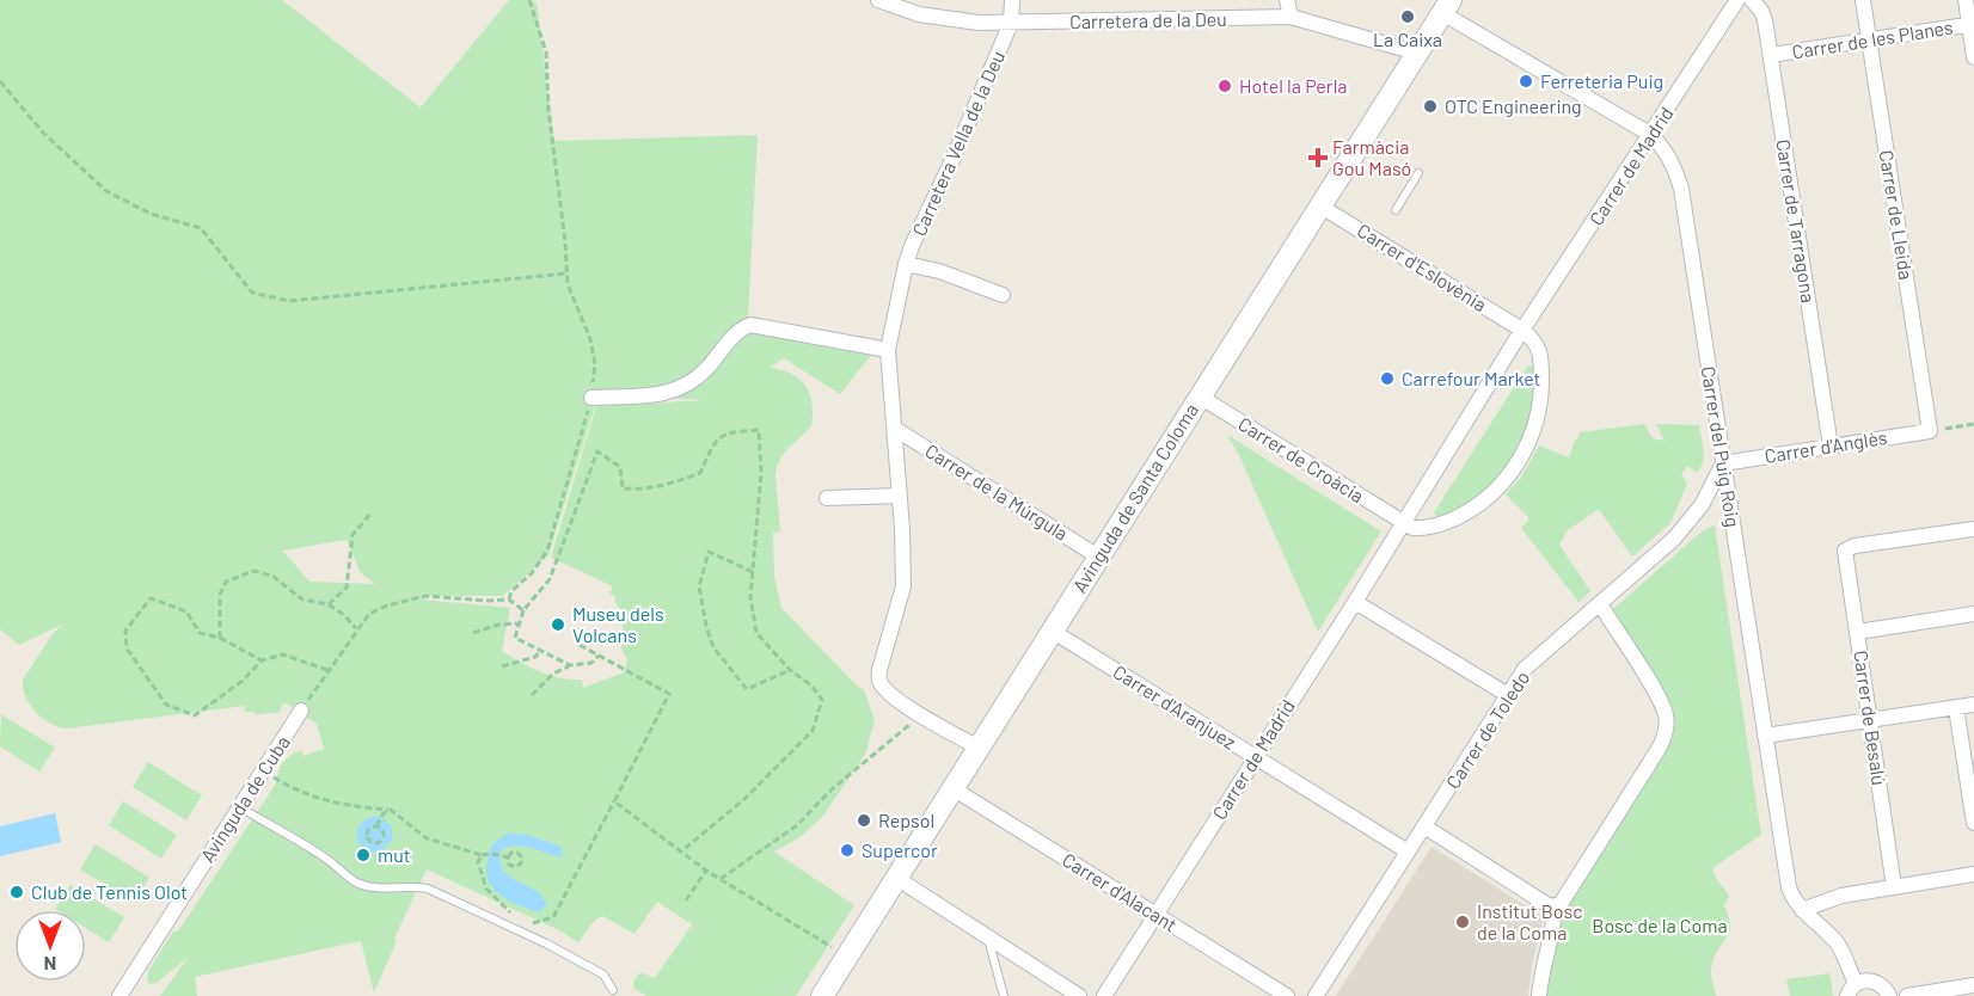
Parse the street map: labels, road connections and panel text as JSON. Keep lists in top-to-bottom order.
{
  "streets": {
    "main road": ["Avinguda de Santa Coloma"],
    "street": [
      "Carretera de la Deu",
      "Carrer de les Planes",
      "Carretera Vella de la Deu",
      "Carrer de Madrid",
      "Carrer de Lleida",
      "Carrer de Tarragona",
      "Carrer d'Eslovènia",
      "Carrer del Puig Roig",
      "Carrer d'Anglès",
      "Carrer de Croàcia",
      "Carrer de la Múrgula",
      "Carrer d'Aranjuez",
      "Carrer de Besalú",
      "Carrer de Toledo",
      "Avinguda de Cuba",
      "Carrer d'Alacant"
    ]
  },
  "crossings": [
    ["Carretera de la Deu", "Carretera Vella de la Deu"],
    ["Carretera de la Deu", "Avinguda de Santa Coloma"],
    ["Carrer de les Planes", "Carrer de Lleida"],
    ["Carrer de les Planes", "Carrer de Tarragona"],
    ["Carretera Vella de la Deu", "Carrer de la Múrgula"],
    ["Carretera Vella de la Deu", "Avinguda de Santa Coloma"],
    ["Carrer de Madrid", "Carrer d'Eslovènia"],
    ["Carrer de Madrid", "Carrer del Puig Roig"],
    ["Carrer de Madrid", "Carrer de Croàcia"],
    ["Carrer de Madrid", "Carrer d'Aranjuez"],
    ["Carrer de Madrid", "Carrer d'Alacant"],
    ["Carrer de Lleida", "Carrer d'Anglès"],
    ["Carrer de Tarragona", "Carrer d'Anglès"],
    ["Carrer d'Eslovènia", "Avinguda de Santa Coloma"],
    ["Carrer del Puig Roig", "Carrer d'Anglès"],
    ["Carrer del Puig Roig", "Avinguda de Santa Coloma"],
    ["Carrer del Puig Roig", "Carrer de Toledo"],
    ["Carrer d'Anglès", "Carrer de Toledo"],
    ["Carrer de Croàcia", "Avinguda de Santa Coloma"],
    ["Carrer de la Múrgula", "Avinguda de Santa Coloma"],
    ["Avinguda de Santa Coloma", "Carrer d'Aranjuez"],
    ["Avinguda de Santa Coloma", "Carrer d'Alacant"],
    ["Carrer d'Aranjuez", "Carrer de Toledo"]
  ],
  "parks": ["Bosc de la Coma"],
  "places": {
    "other": [
      "La Caixa",
      "Ferreteria Puig",
      "Hotel la Perla",
      "OTC Engineering",
      "Carrefour Market",
      "Museu dels Volcans",
      "Repsol",
      "Supercor",
      "mut",
      "Club de Tennis Olot",
      "Institut Bosc de la Coma"
    ],
    "health": ["Farmàcia Gou Masó"]
  },
  "north": "bottom"
}
